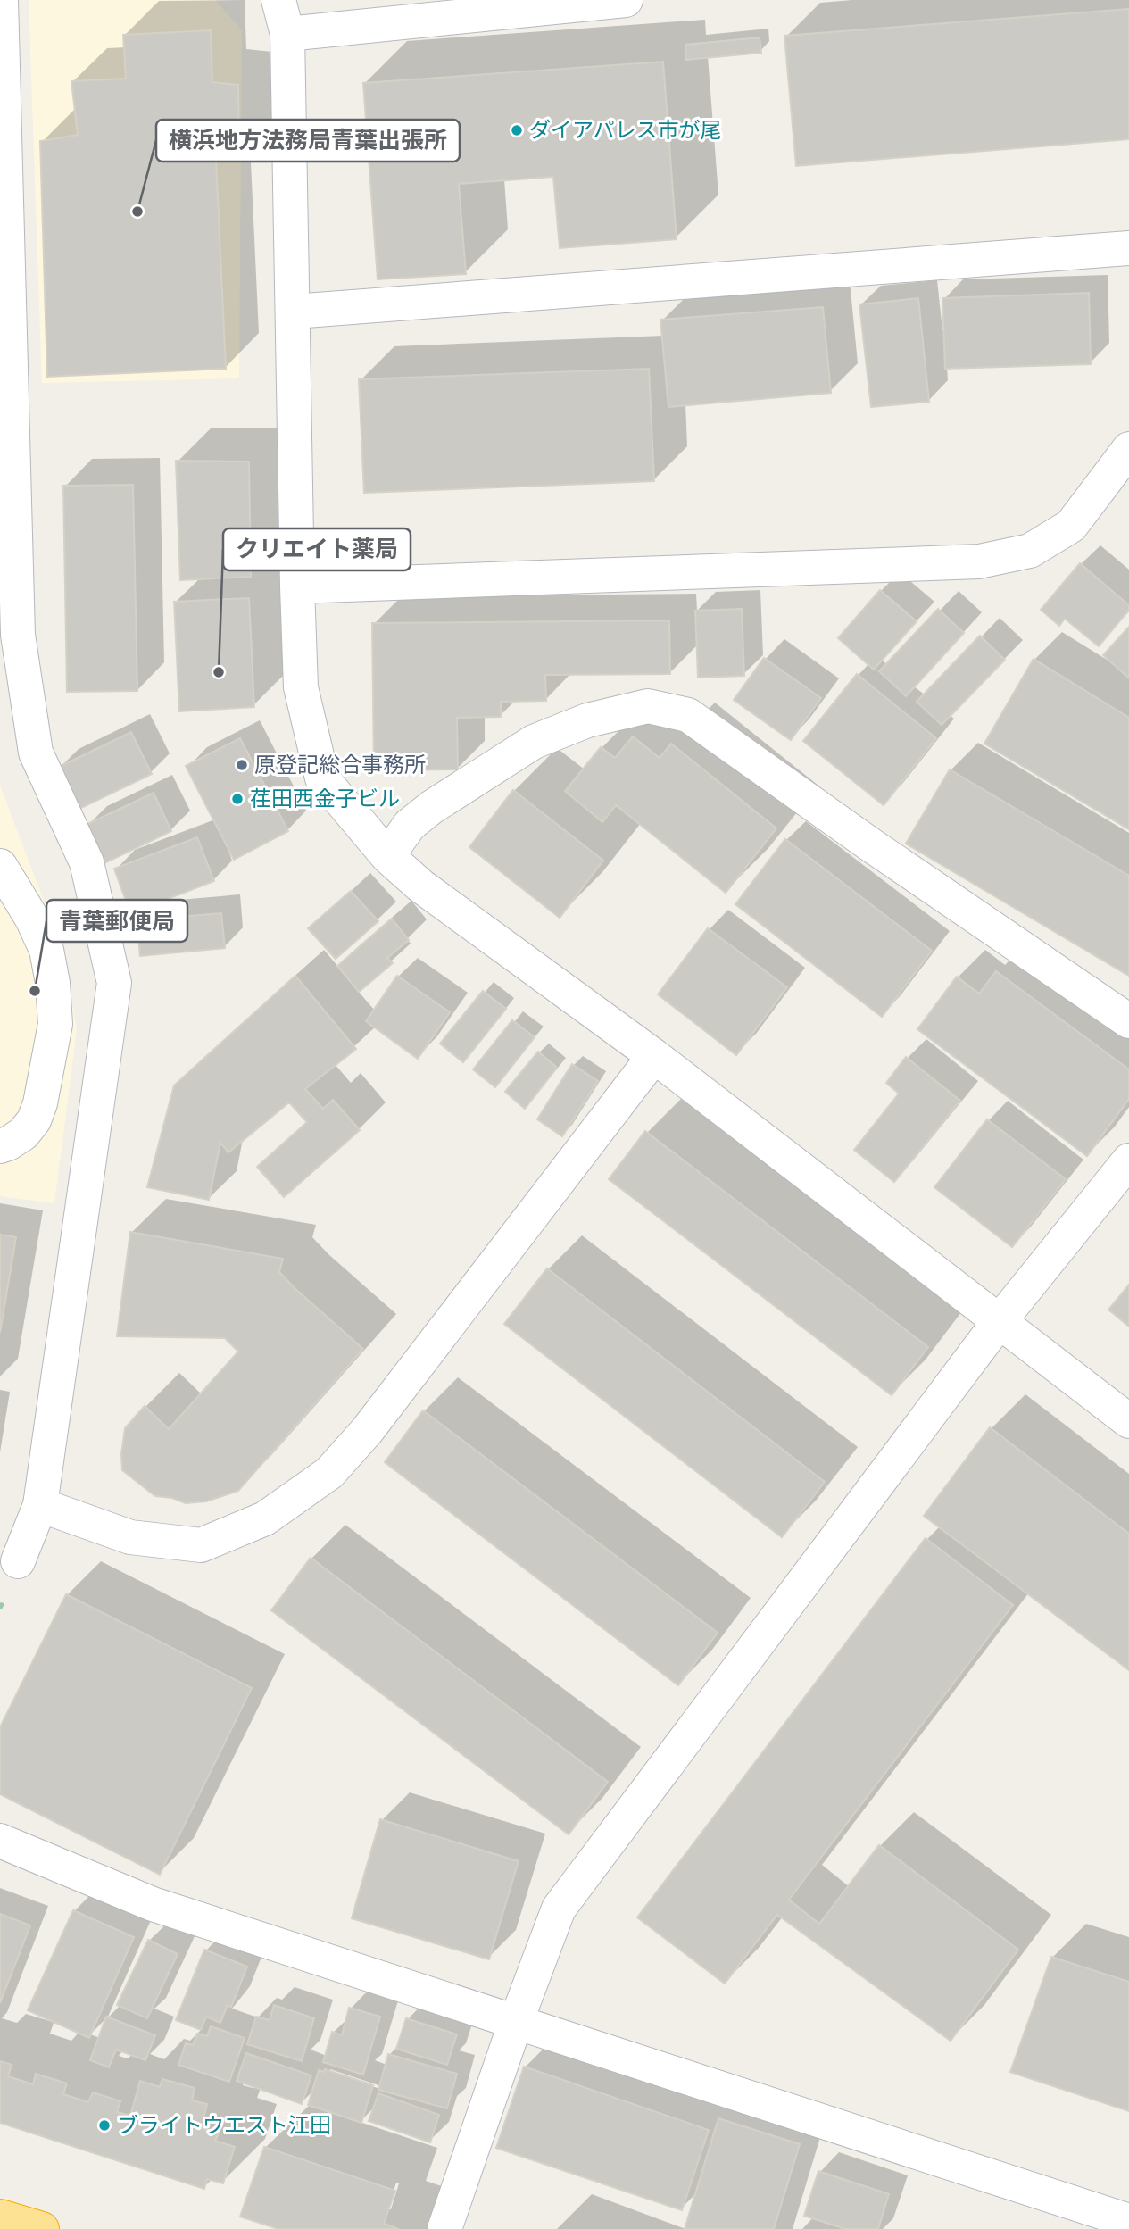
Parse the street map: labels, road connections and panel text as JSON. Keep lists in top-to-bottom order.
{
  "places": [
    "ダイアパレス市が尾",
    "横浜地方法務局青葉出張所",
    "クリエイト薬局",
    "原登記総合事務所",
    "荏田西金子ビル",
    "青葉郵便局",
    "ブライトウエスト江田"
  ]
}
